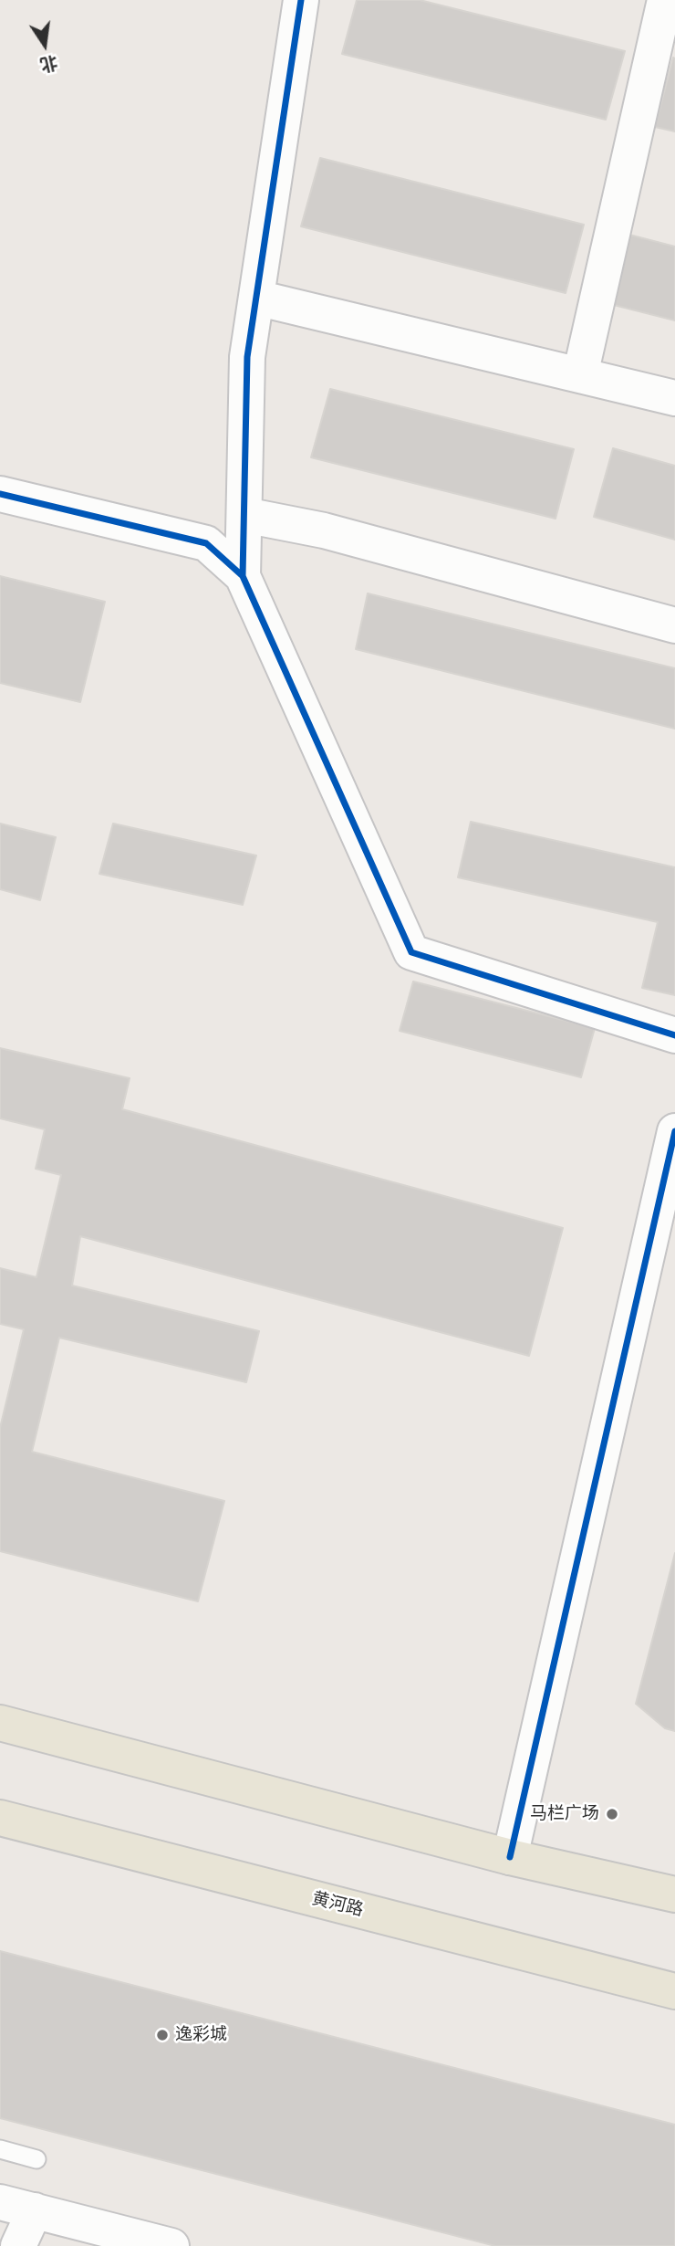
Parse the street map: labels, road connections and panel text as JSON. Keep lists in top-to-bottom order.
{
  "streets": {
    "main road": ["黄河路"]
  },
  "places": ["马栏广场", "逸彩城"],
  "north": "bottom"
}
